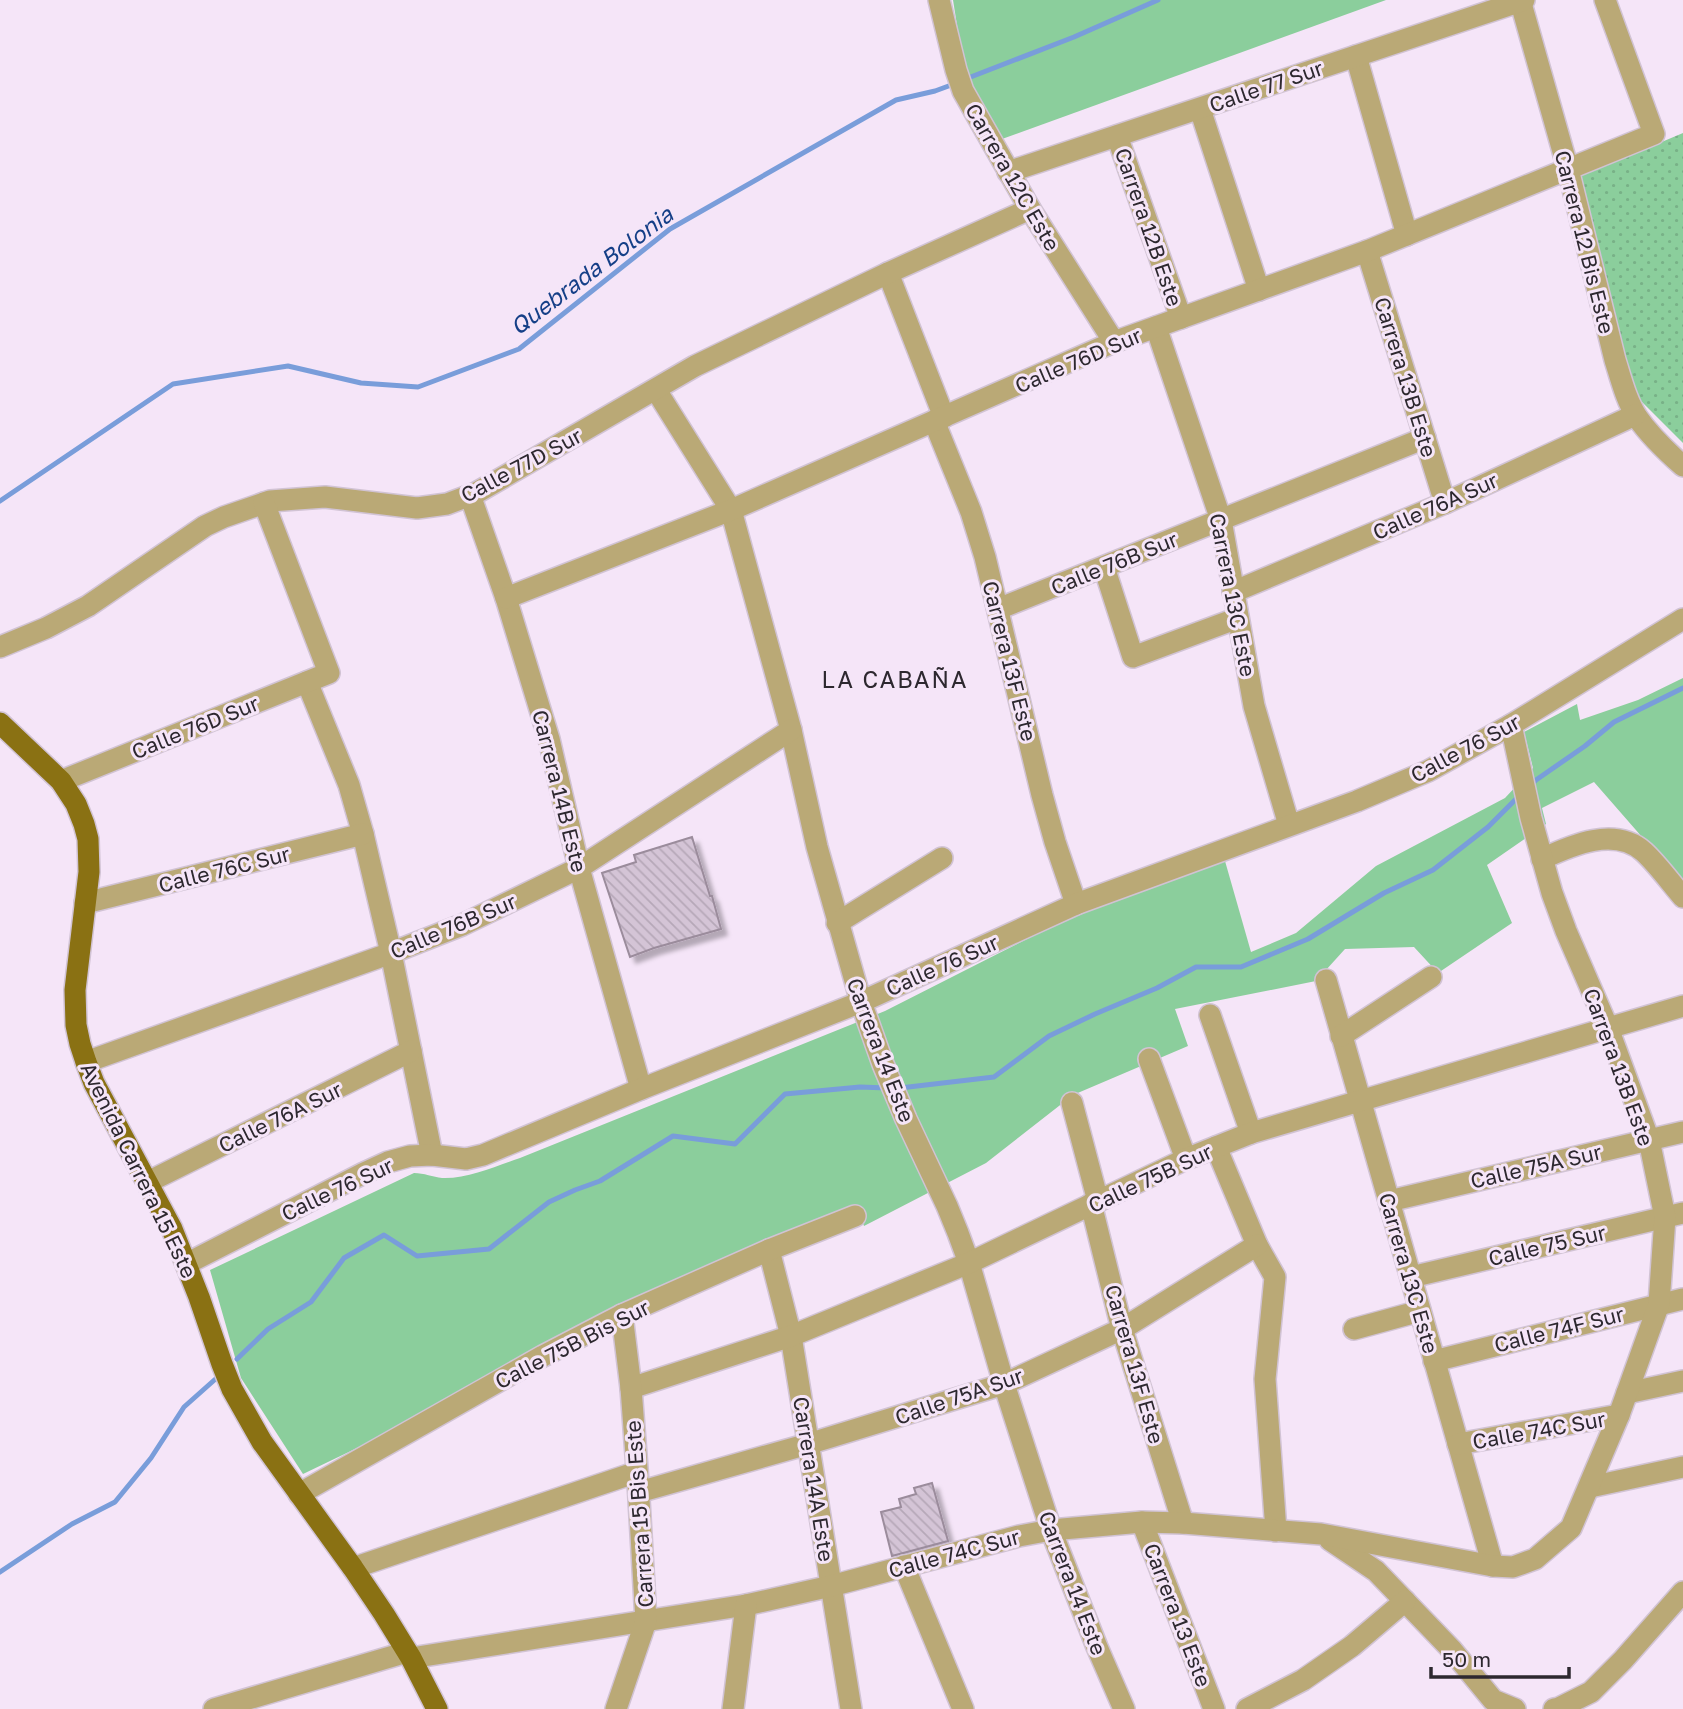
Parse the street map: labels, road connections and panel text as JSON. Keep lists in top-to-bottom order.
{
  "streets": {
    "main road": ["Avenida Carrera 15 Este"],
    "street": [
      "Calle 77 Sur",
      "Carrera 12C Este",
      "Carrera 12B Este",
      "Carrera 12 Bis Este",
      "Calle 76D Sur",
      "Carrera 13B Este",
      "Calle 77D Sur",
      "Calle 76A Sur",
      "Calle 76B Sur",
      "Carrera 13C Este",
      "Carrera 13F Este",
      "Calle 76 Sur",
      "Carrera 14B Este",
      "Calle 76C Sur",
      "Carrera 14 Este",
      "Calle 75A Sur",
      "Calle 75B Sur",
      "Calle 75 Sur",
      "Calle 74F Sur",
      "Calle 75B Bis Sur",
      "Calle 74C Sur",
      "Carrera 14A Este",
      "Carrera 15 Bis Este",
      "Carrera 13 Este"
    ]
  },
  "crossings": [
    ["Calle 77 Sur", "Carrera 12C Este"],
    ["Calle 77 Sur", "Carrera 12B Este"],
    ["Calle 77 Sur", "Carrera 12 Bis Este"],
    ["Carrera 12C Este", "Calle 76D Sur"],
    ["Carrera 12C Este", "Calle 77D Sur"],
    ["Carrera 12B Este", "Calle 76D Sur"],
    ["Carrera 12 Bis Este", "Calle 76D Sur"],
    ["Carrera 12 Bis Este", "Calle 76A Sur"],
    ["Calle 76D Sur", "Carrera 13B Este"],
    ["Calle 76D Sur", "Calle 77D Sur"],
    ["Calle 76D Sur", "Carrera 13C Este"],
    ["Calle 76D Sur", "Carrera 13F Este"],
    ["Calle 76D Sur", "Carrera 14B Este"],
    ["Calle 76D Sur", "Carrera 14 Este"],
    ["Calle 76D Sur", "Avenida Carrera 15 Este"],
    ["Carrera 13B Este", "Calle 76A Sur"],
    ["Carrera 13B Este", "Calle 76B Sur"],
    ["Carrera 13B Este", "Calle 76 Sur"],
    ["Carrera 13B Este", "Calle 75A Sur"],
    ["Carrera 13B Este", "Calle 75B Sur"],
    ["Carrera 13B Este", "Calle 75 Sur"],
    ["Carrera 13B Este", "Calle 74F Sur"],
    ["Carrera 13B Este", "Calle 74C Sur"],
    ["Calle 77D Sur", "Carrera 14B Este"],
    ["Calle 77D Sur", "Carrera 14 Este"],
    ["Calle 76A Sur", "Carrera 13C Este"],
    ["Calle 76A Sur", "Avenida Carrera 15 Este"],
    ["Calle 76B Sur", "Carrera 13C Este"],
    ["Calle 76B Sur", "Carrera 13F Este"],
    ["Calle 76B Sur", "Carrera 14B Este"],
    ["Calle 76B Sur", "Carrera 14 Este"],
    ["Calle 76B Sur", "Avenida Carrera 15 Este"],
    ["Carrera 13C Este", "Calle 76 Sur"],
    ["Carrera 13C Este", "Calle 75A Sur"],
    ["Carrera 13C Este", "Calle 75B Sur"],
    ["Carrera 13C Este", "Calle 75 Sur"],
    ["Carrera 13C Este", "Calle 74F Sur"],
    ["Carrera 13C Este", "Calle 74C Sur"],
    ["Carrera 13F Este", "Calle 76 Sur"],
    ["Carrera 13F Este", "Calle 75A Sur"],
    ["Carrera 13F Este", "Calle 75B Sur"],
    ["Carrera 13F Este", "Calle 74C Sur"],
    ["Calle 76 Sur", "Carrera 14B Este"],
    ["Calle 76 Sur", "Carrera 14 Este"],
    ["Calle 76 Sur", "Avenida Carrera 15 Este"],
    ["Calle 76C Sur", "Avenida Carrera 15 Este"],
    ["Carrera 14 Este", "Calle 75A Sur"],
    ["Carrera 14 Este", "Calle 75B Sur"],
    ["Carrera 14 Este", "Calle 74C Sur"],
    ["Calle 75A Sur", "Avenida Carrera 15 Este"],
    ["Calle 75A Sur", "Carrera 14A Este"],
    ["Calle 75A Sur", "Carrera 15 Bis Este"],
    ["Avenida Carrera 15 Este", "Calle 75B Bis Sur"],
    ["Avenida Carrera 15 Este", "Calle 74C Sur"],
    ["Calle 75B Sur", "Carrera 14A Este"],
    ["Calle 75B Sur", "Carrera 15 Bis Este"],
    ["Calle 75B Bis Sur", "Carrera 14A Este"],
    ["Calle 75B Bis Sur", "Carrera 15 Bis Este"],
    ["Calle 74C Sur", "Carrera 14A Este"],
    ["Calle 74C Sur", "Carrera 15 Bis Este"],
    ["Calle 74C Sur", "Carrera 13 Este"]
  ],
  "districts": ["LA CABAÑA"],
  "water": ["Quebrada Bolonia"],
  "scale_bar": "50 m"
}
